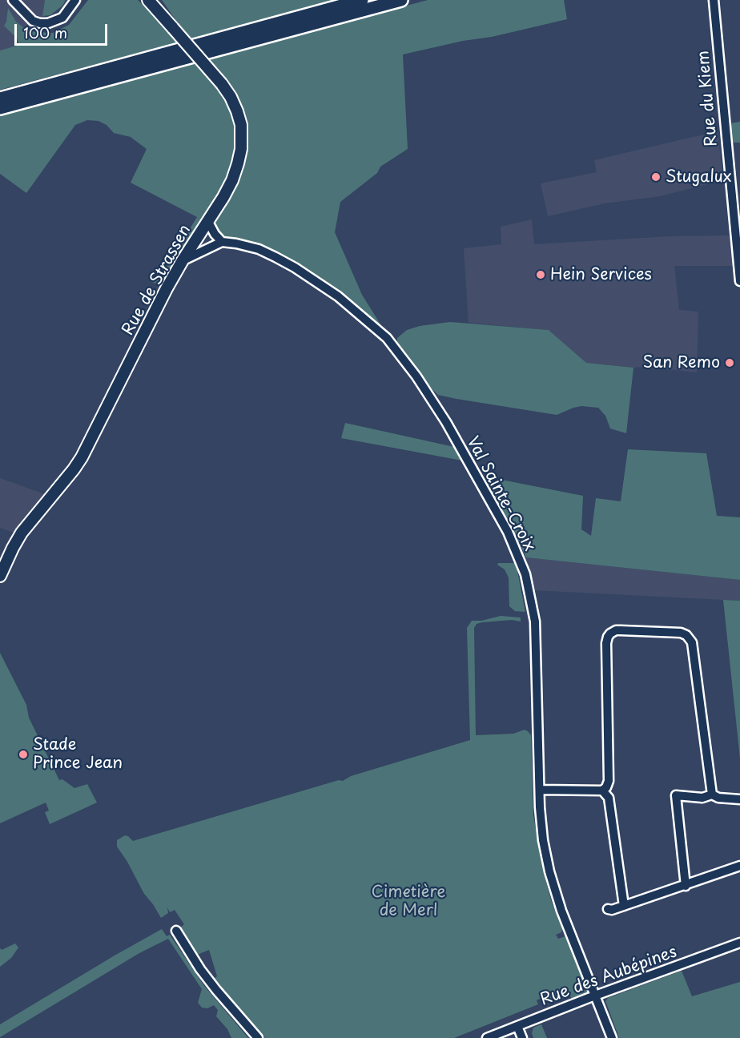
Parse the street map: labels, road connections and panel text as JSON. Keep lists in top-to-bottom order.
{
  "streets": {
    "main road": ["Rue de Strassen"],
    "street": ["Rue du Kiem", "Val Sainte-Croix", "Rue des Aubépines"]
  },
  "crossings": [
    ["Val Sainte-Croix", "Rue des Aubépines"]
  ],
  "parks": ["Cimetière de Merl"],
  "places": [
    "Stugalux",
    "Hein Services",
    "San Remo",
    "Stade Prince Jean"
  ],
  "scale_bar": "100 m"
}
